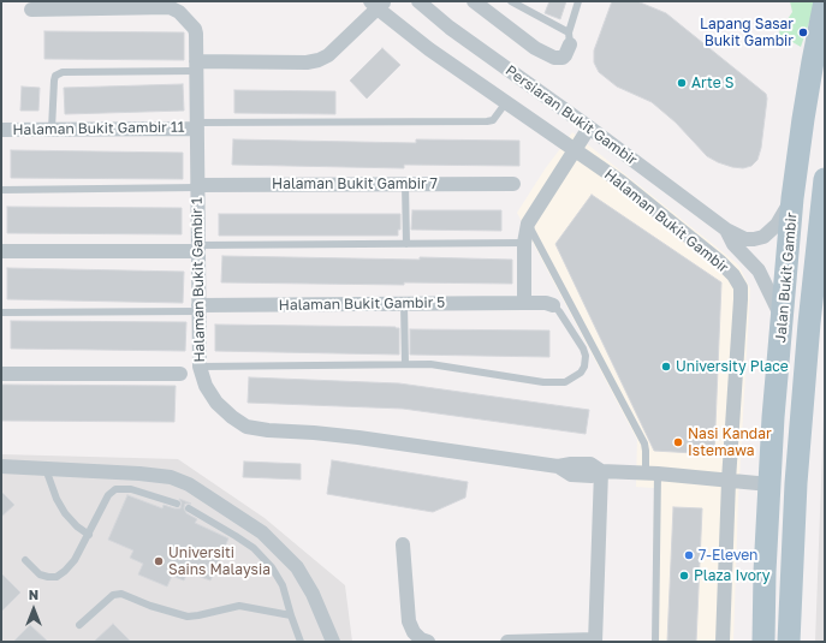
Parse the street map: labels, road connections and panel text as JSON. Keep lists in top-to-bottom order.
{
  "streets": {
    "main road": ["Jalan Bukit Gambir"],
    "street": [
      "Persiaran Bukit Gambir",
      "Halaman Bukit Gambir 11",
      "Halaman Bukit Gambir 7",
      "Halaman Bukit Gambir",
      "Halaman Bukit Gambir 1",
      "Halaman Bukit Gambir 5"
    ]
  },
  "crossings": [
    ["Persiaran Bukit Gambir", "Jalan Bukit Gambir"],
    ["Halaman Bukit Gambir 11", "Halaman Bukit Gambir 1"],
    ["Halaman Bukit Gambir 7", "Halaman Bukit Gambir 1"],
    ["Halaman Bukit Gambir", "Halaman Bukit Gambir 1"],
    ["Jalan Bukit Gambir", "Halaman Bukit Gambir 1"],
    ["Halaman Bukit Gambir 1", "Halaman Bukit Gambir 5"]
  ],
  "places": [
    "Lapang Sasar Bukit Gambir",
    "Arte S",
    "University Place",
    "Nasi Kandar Istemawa",
    "7-Eleven",
    "Universiti Sains Malaysia",
    "Plaza Ivory"
  ],
  "north": "top"
}
